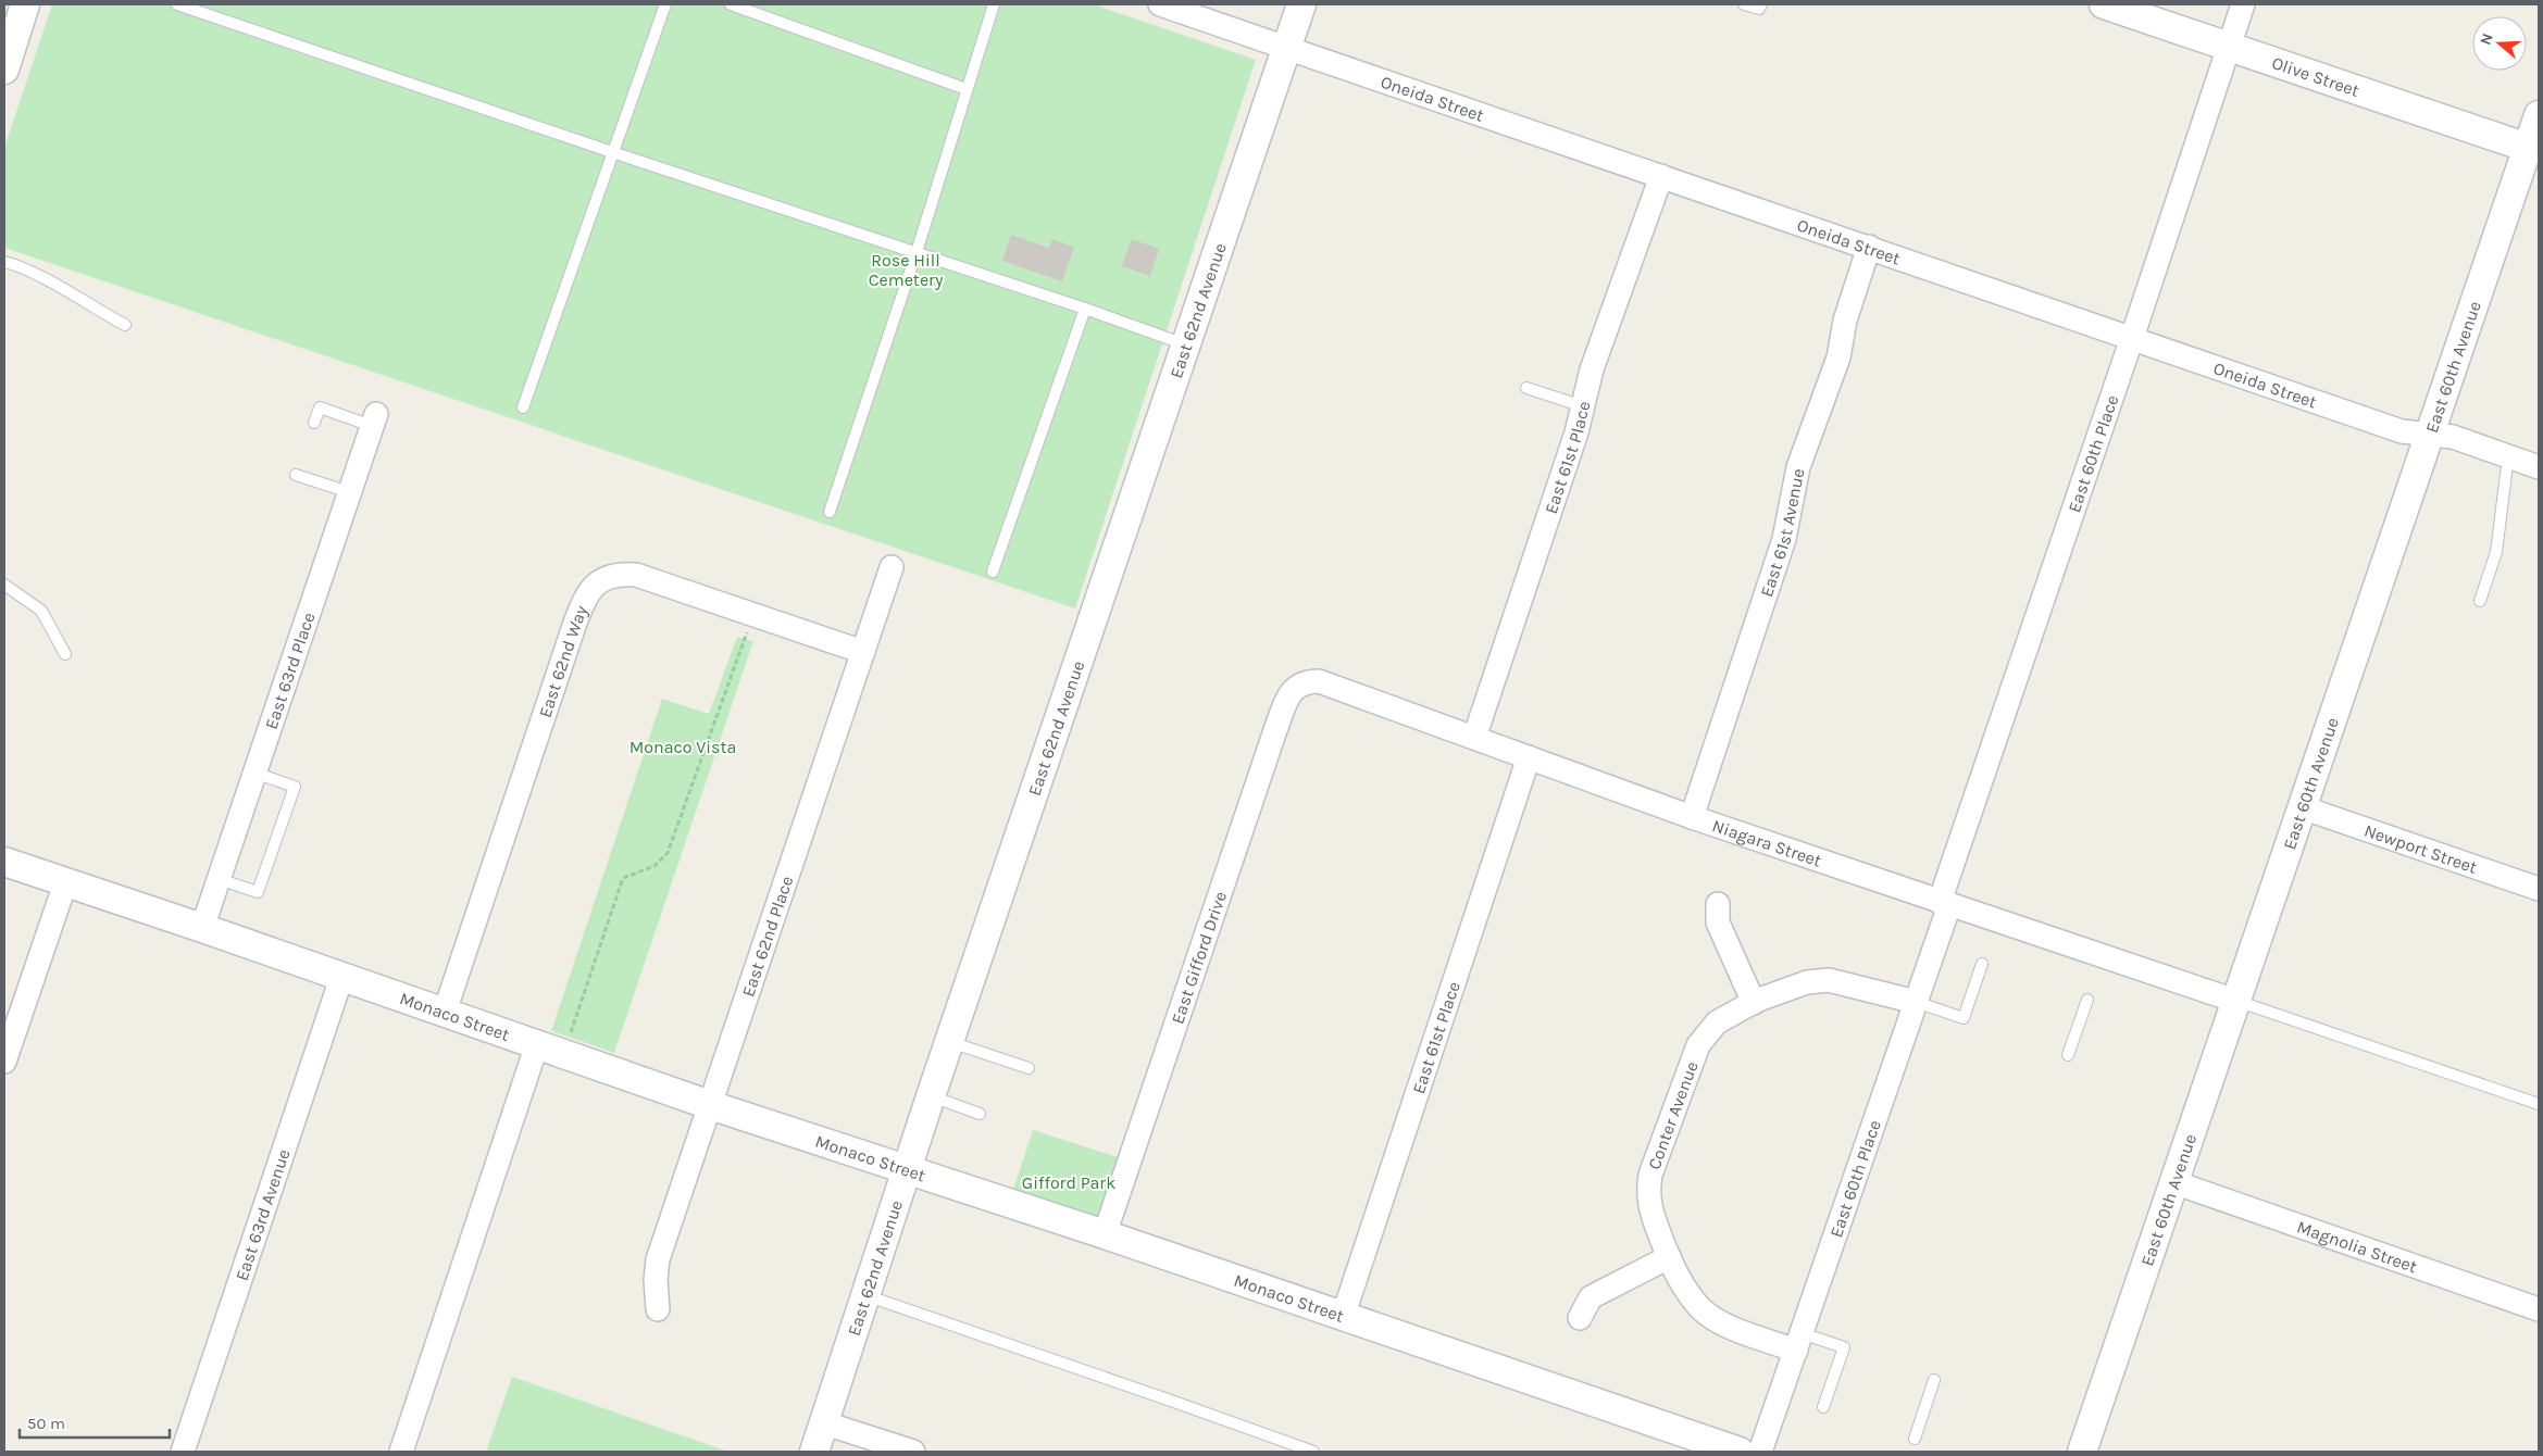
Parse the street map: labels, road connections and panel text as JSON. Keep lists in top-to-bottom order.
{
  "streets": {
    "street": [
      "Olive Street",
      "Oneida Street",
      "East 62nd Avenue",
      "East 60th Avenue",
      "East 60th Place",
      "East 61st Place",
      "East 61st Avenue",
      "East 62nd Way",
      "East 63rd Place",
      "Niagara Street",
      "Newport Street",
      "East 62nd Place",
      "East Gifford Drive",
      "Monaco Street",
      "Conter Avenue",
      "East 63rd Avenue",
      "Magnolia Street"
    ]
  },
  "crossings": [
    ["Olive Street", "East 60th Avenue"],
    ["Olive Street", "East 60th Place"],
    ["Oneida Street", "East 62nd Avenue"],
    ["Oneida Street", "East 60th Avenue"],
    ["Oneida Street", "East 60th Place"],
    ["Oneida Street", "East 61st Place"],
    ["Oneida Street", "East 61st Avenue"],
    ["East 62nd Avenue", "Monaco Street"],
    ["East 60th Avenue", "Niagara Street"],
    ["East 60th Avenue", "Newport Street"],
    ["East 60th Avenue", "Magnolia Street"],
    ["East 60th Place", "Niagara Street"],
    ["East 60th Place", "Conter Avenue"],
    ["East 61st Place", "Niagara Street"],
    ["East 61st Place", "Monaco Street"],
    ["East 61st Avenue", "Niagara Street"],
    ["East 62nd Way", "East 62nd Place"],
    ["East 62nd Way", "Monaco Street"],
    ["East 63rd Place", "Monaco Street"],
    ["Niagara Street", "East Gifford Drive"],
    ["East 62nd Place", "Monaco Street"],
    ["East Gifford Drive", "Monaco Street"],
    ["Monaco Street", "East 63rd Avenue"]
  ],
  "parks": ["Rose Hill Cemetery", "Monaco Vista", "Gifford Park"],
  "scale_bar": "50 m",
  "north": "left"
}
